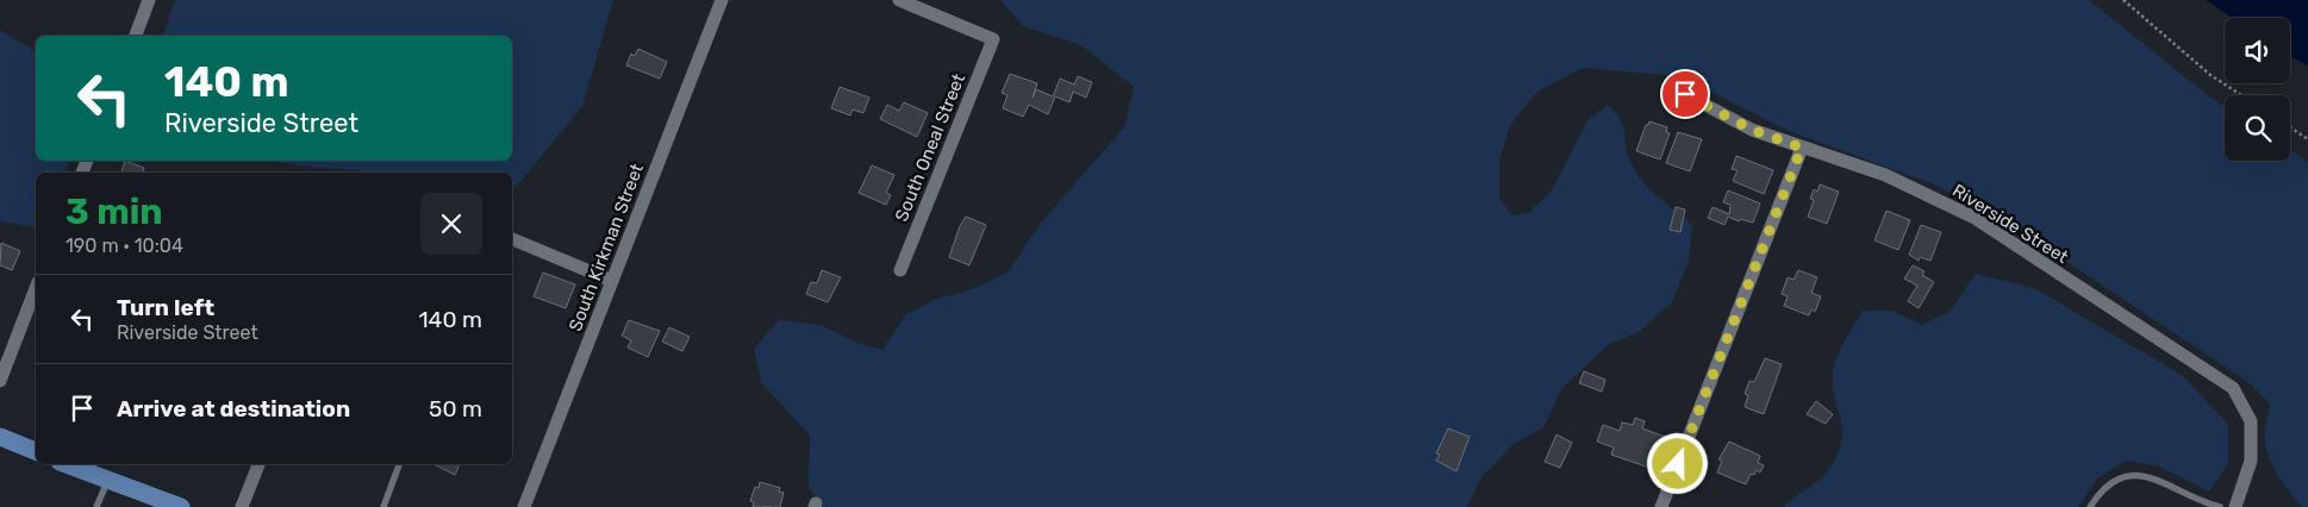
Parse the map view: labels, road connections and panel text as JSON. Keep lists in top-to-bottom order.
{
  "streets": {
    "street": ["South Oneal Street", "Riverside Street", "South Kirkman Street"]
  },
  "page": {
    "turn": ["140 m", "Riverside Street"],
    "heading": ["3 min", "190 m · 10:04"],
    "list": [
      {
        "name": "Turn left",
        "note": "Riverside Street",
        "value": "140 m"
      },
      {
        "name": "Arrive at destination",
        "value": "50 m"
      }
    ]
  }
}
